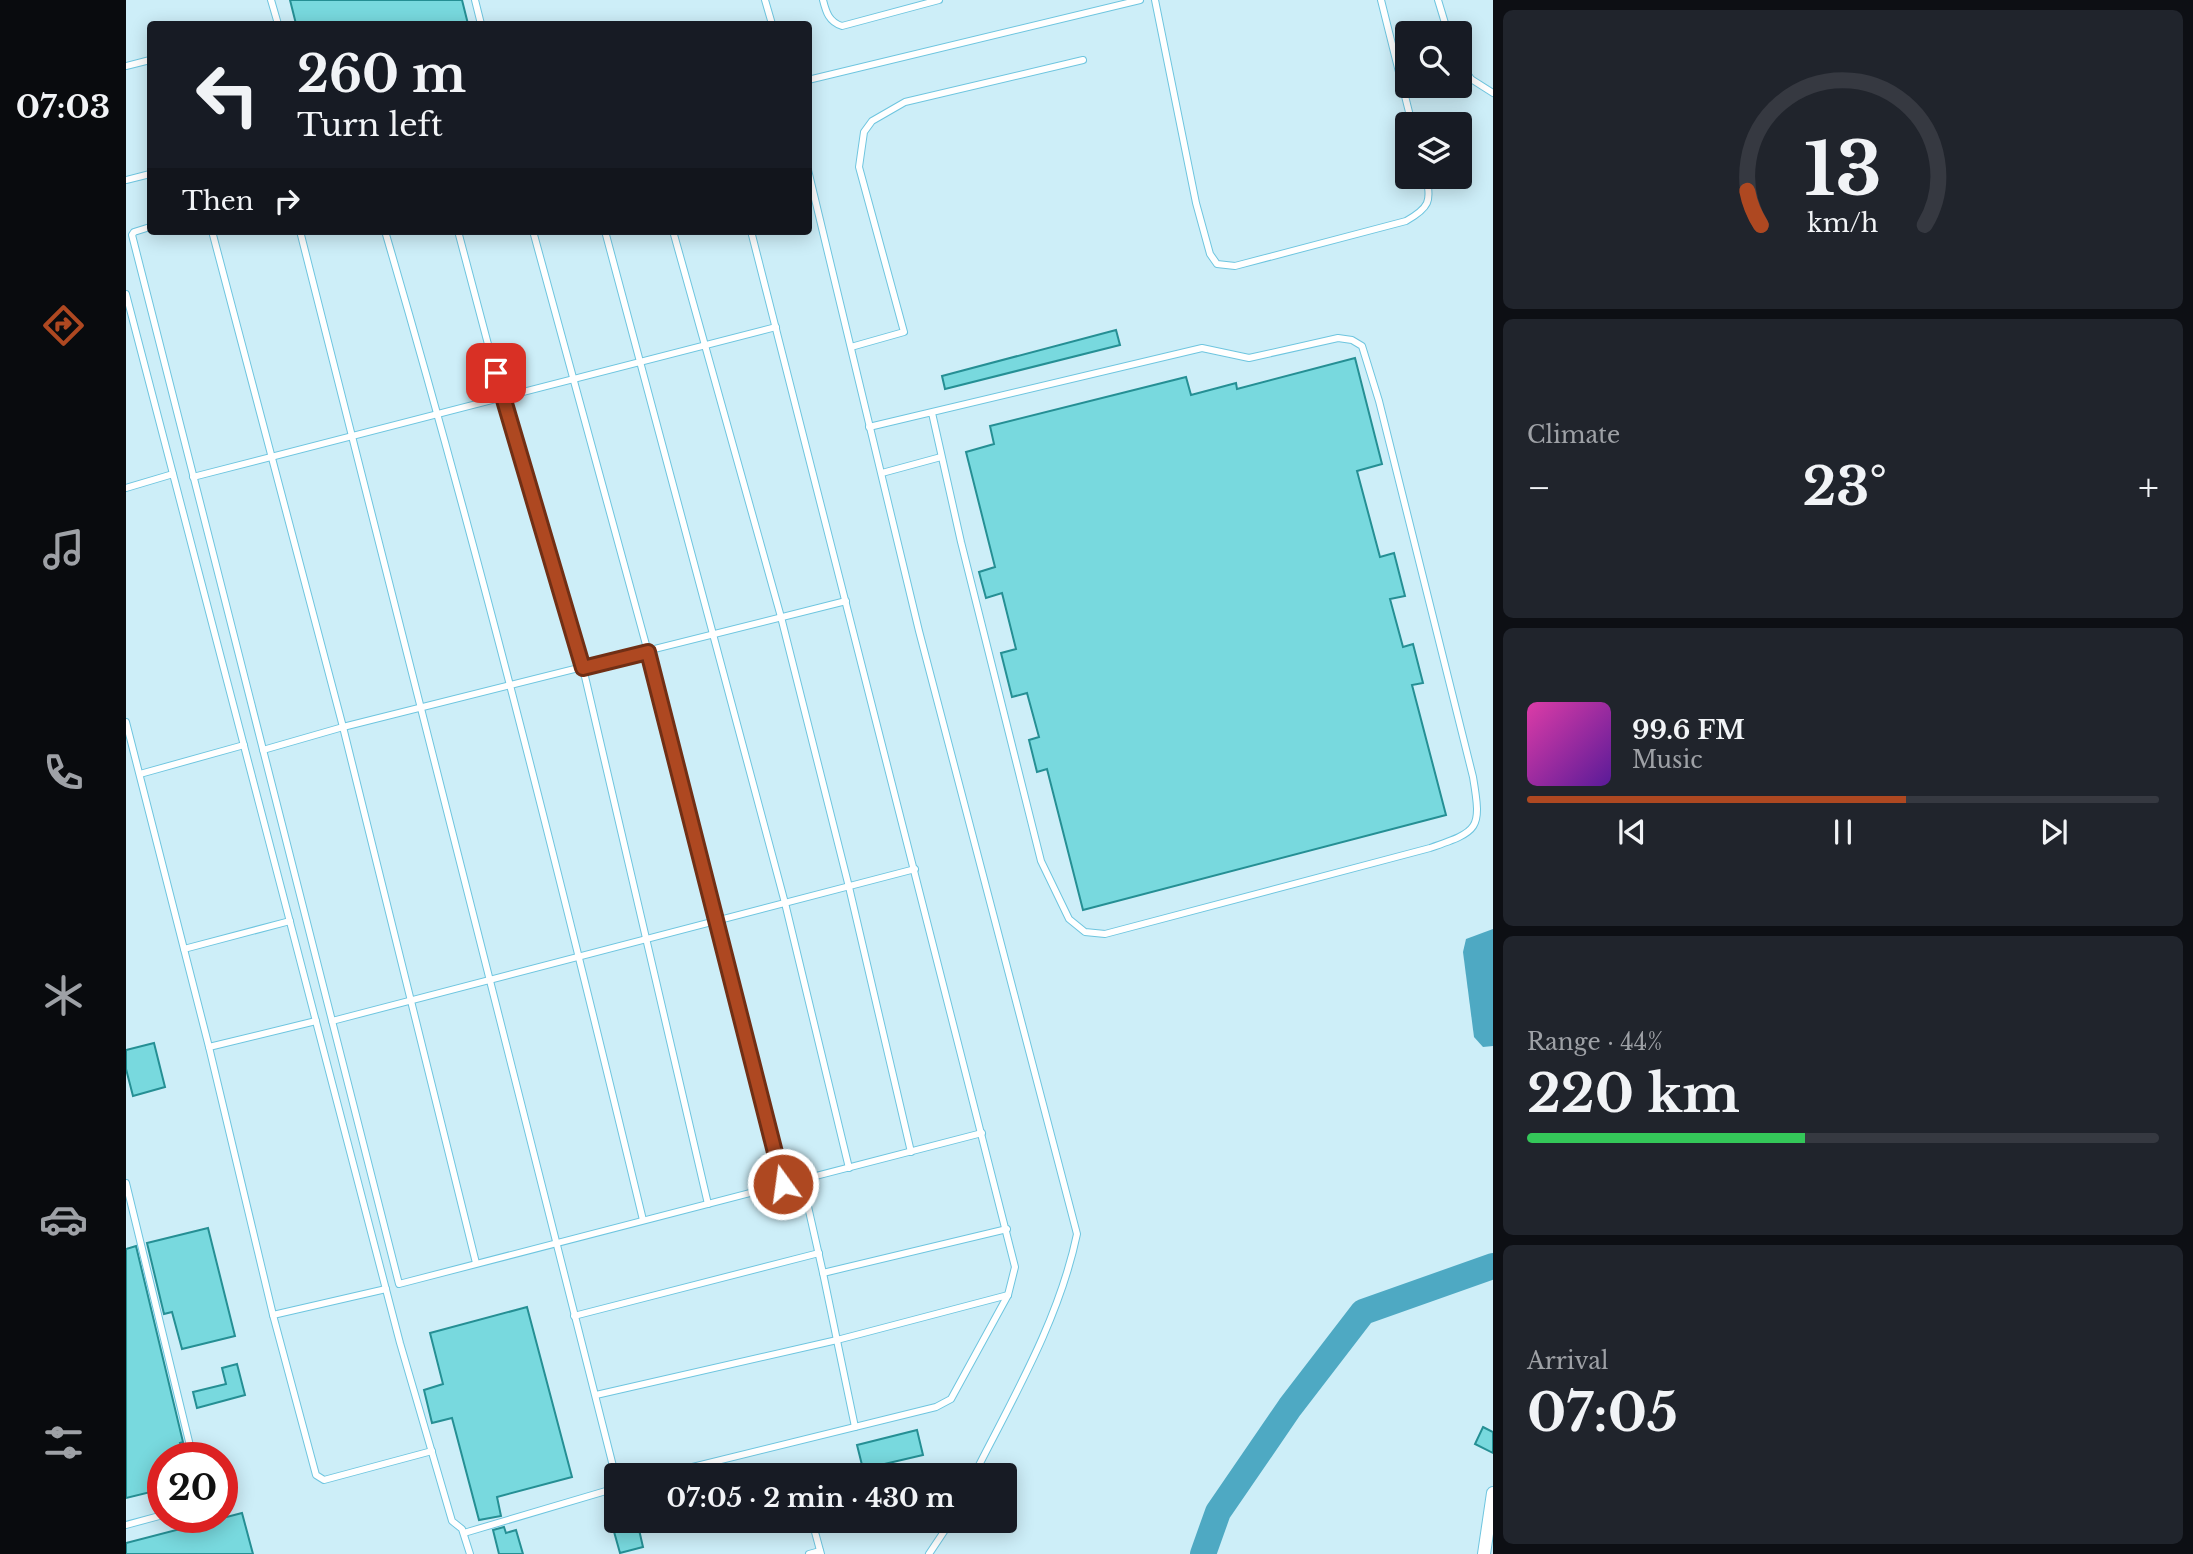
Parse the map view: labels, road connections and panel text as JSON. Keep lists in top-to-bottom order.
{
  "page": {
    "tabs": "07:03",
    "turn": ["260 m", "Turn left"],
    "then": "Then",
    "tile": [
      "Climate",
      ["Range · 44%", "220 km"],
      ["Arrival", "07:05"]
    ],
    "heat": ["−", "23°", "+"],
    "song": ["99.6 FM", "Music"],
    "limit": "20",
    "trip": "07:05 · 2 min · 430 m",
    "gauge": ["13", "km/h"]
  }
}
